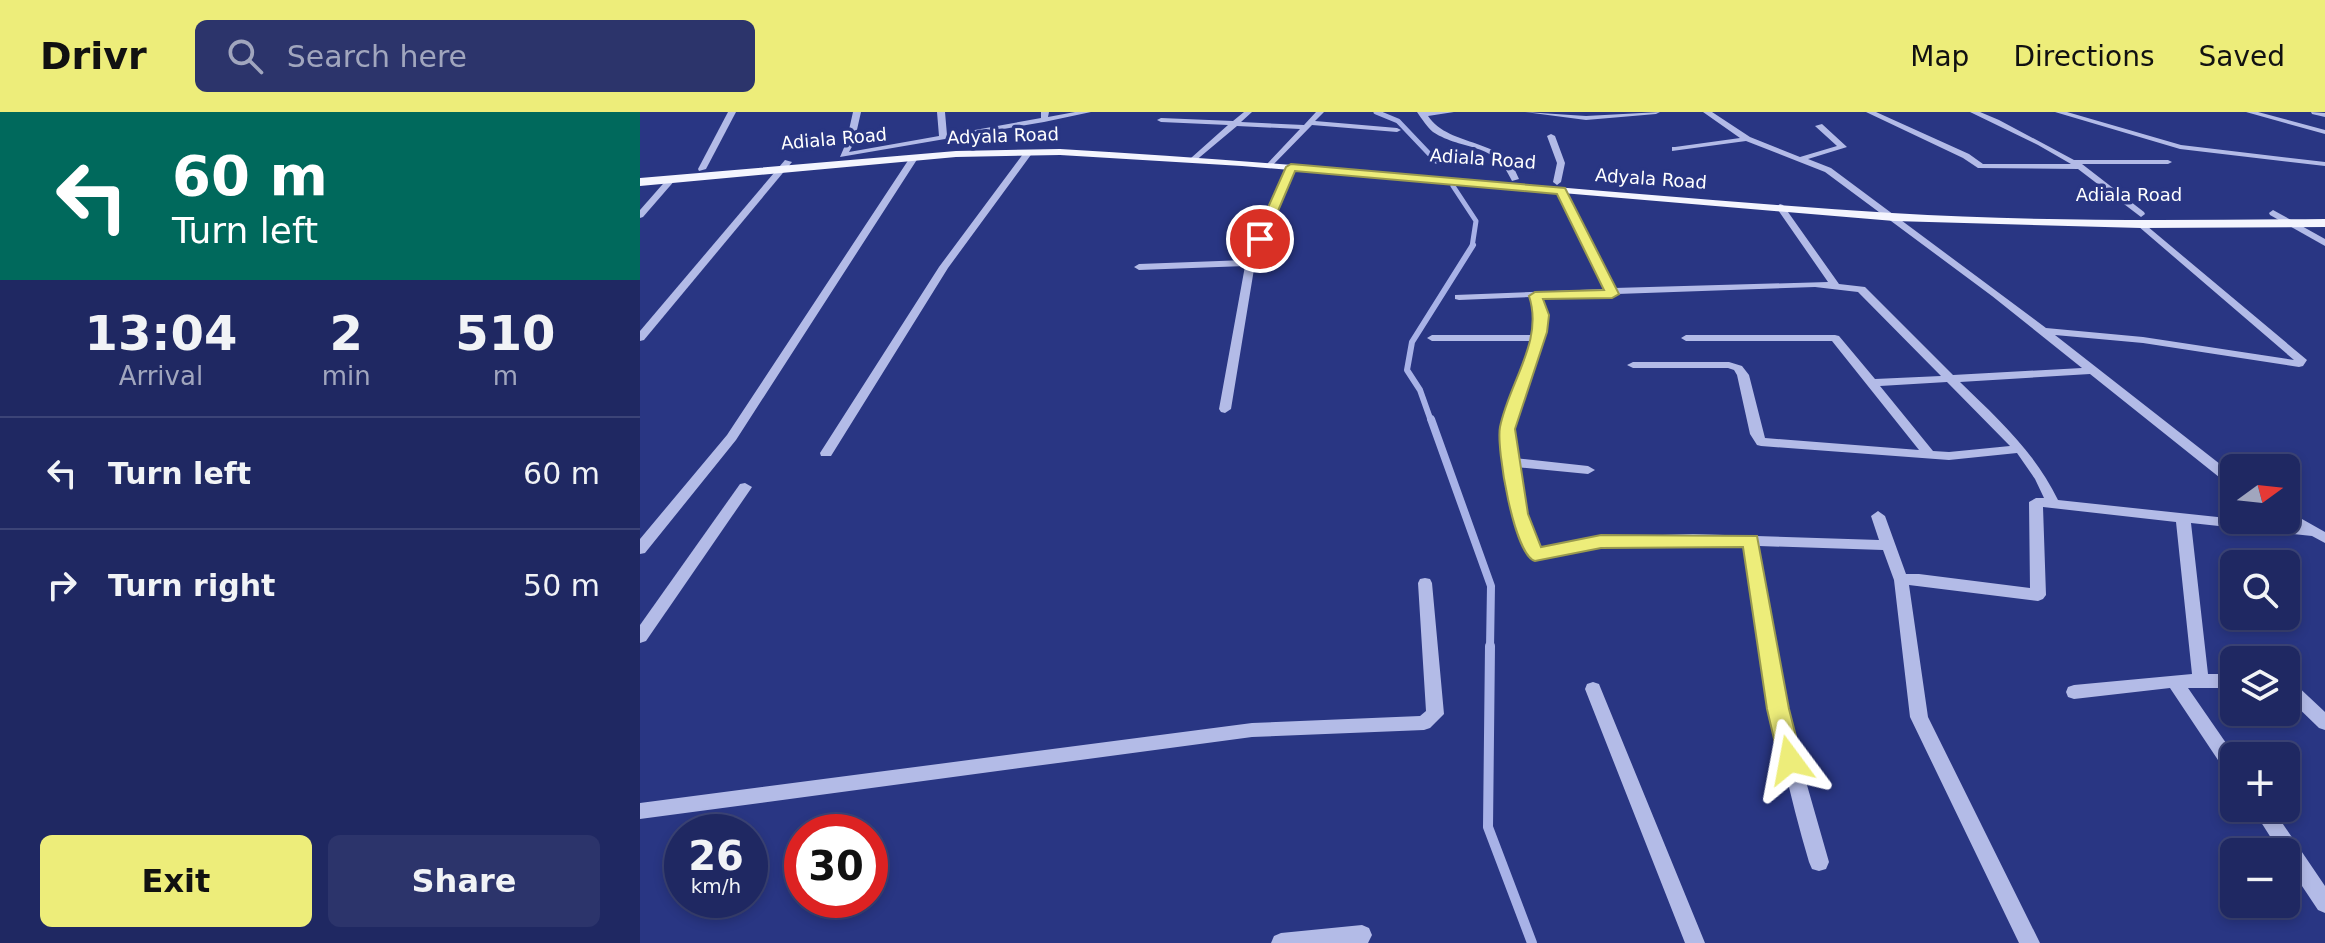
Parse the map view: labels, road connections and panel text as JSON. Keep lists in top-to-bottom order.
{
  "streets": {
    "main road": ["Adyala Road", "Adiala Road"]
  },
  "crossings": [
    ["Adyala Road", "Adiala Road"]
  ],
  "north": "right",
  "page": {
    "header": "Drivr",
    "search": "Search here",
    "nav": ["Map", "Directions", "Saved"],
    "turn": ["60 m", "Turn left"],
    "eta": [
      "13:04",
      "Arrival",
      "2",
      "min",
      "510",
      "m"
    ],
    "list": [
      {
        "name": "Turn left",
        "value": "60 m"
      },
      {
        "name": "Turn right",
        "value": "50 m"
      }
    ],
    "map_buttons": ["+", "−"],
    "speed": "26 km/h",
    "limit": "30",
    "buttons": ["Exit", "Share"]
  }
}
